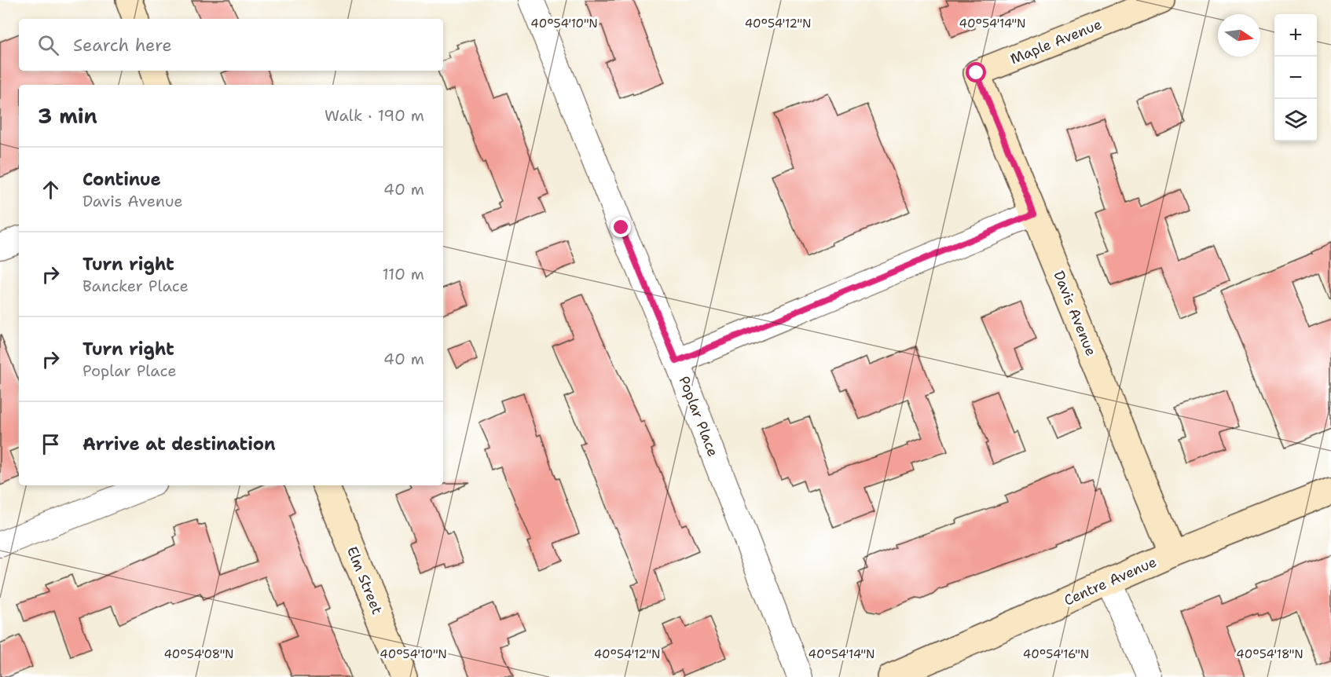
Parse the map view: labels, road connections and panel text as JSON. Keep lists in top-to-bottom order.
{
  "streets": {
    "street": [
      "Maple Avenue",
      "Davis Avenue",
      "Poplar Place",
      "Elm Street",
      "Centre Avenue"
    ]
  },
  "crossings": [
    ["Maple Avenue", "Davis Avenue"],
    ["Davis Avenue", "Centre Avenue"]
  ],
  "north": "right",
  "page": {
    "map_buttons": ["+", "−"],
    "search": "Search here",
    "heading": ["3 min", "Walk · 190 m"],
    "list": [
      ["Continue", "Davis Avenue", "40 m"],
      ["Turn right", "Bancker Place", "110 m"],
      ["Turn right", "Poplar Place", "40 m"],
      "Arrive at destination"
    ]
  },
  "coordinates": [
    "40°54'10\"N",
    "40°54'12\"N",
    "40°54'14\"N",
    "40°54'08\"N",
    "40°54'16\"N",
    "40°54'18\"N"
  ]
}
